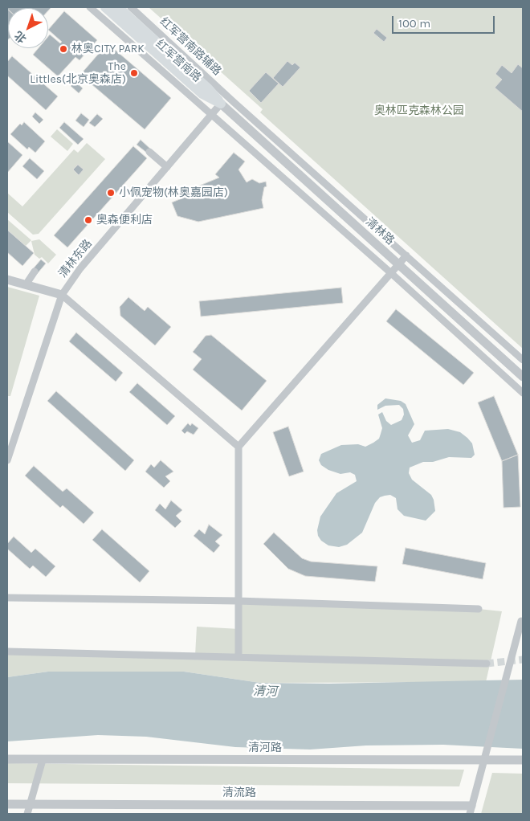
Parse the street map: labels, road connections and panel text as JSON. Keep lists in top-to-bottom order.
{
  "streets": {
    "main road": ["红军营南路"],
    "street": [
      "红军营南路辅路",
      "清林路",
      "清林东路",
      "清河路",
      "清流路"
    ]
  },
  "crossings": [
    ["红军营南路", "清林路"],
    ["红军营南路", "清林东路"],
    ["清林路", "清林东路"]
  ],
  "water": ["清河"],
  "parks": ["奥林匹克森林公园"],
  "places": [
    "林奥CITY PARK",
    "The Littles(北京奥森店)",
    "小佩宠物(林奥嘉园店)",
    "奥森便利店"
  ],
  "scale_bar": "100 m",
  "north": "bottom left"
}
